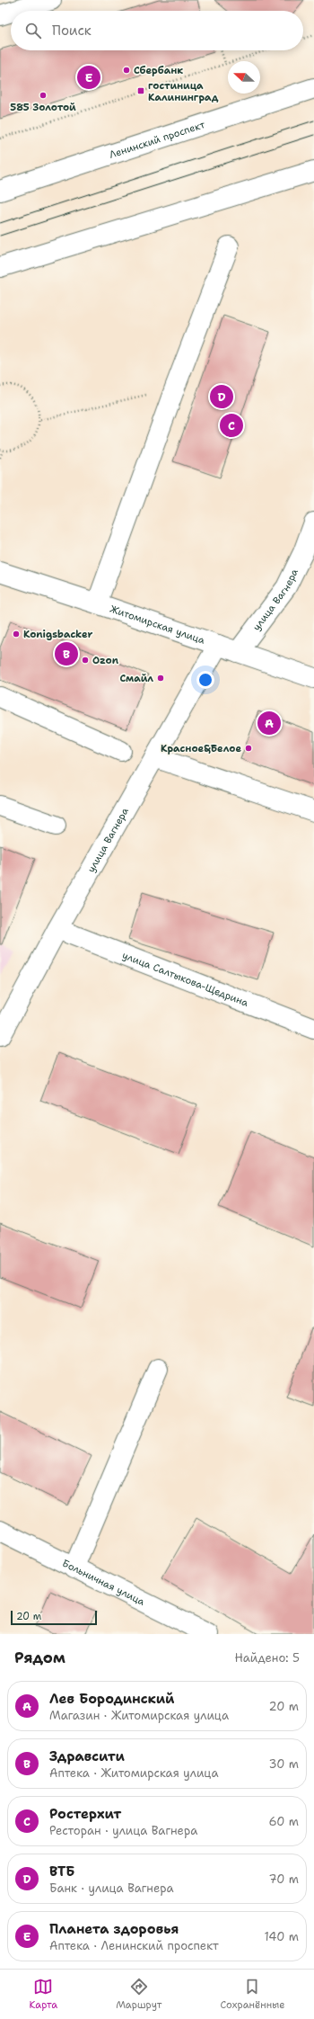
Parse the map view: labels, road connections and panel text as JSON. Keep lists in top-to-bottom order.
{
  "streets": {
    "street": [
      "Ленинский проспект",
      "улица Вагнера",
      "Житомирская улица",
      "улица Салтыкова-Щедрина",
      "Больничная улица"
    ]
  },
  "crossings": [
    ["улица Вагнера", "Житомирская улица"],
    ["улица Вагнера", "улица Салтыкова-Щедрина"]
  ],
  "places": {
    "other": [
      "Сбербанк",
      "585 Золотой",
      "Konigsbacker",
      "Ozon",
      "Смайл",
      "Красное&Белое"
    ],
    "transit": ["гостиница Калининград"]
  },
  "scale_bar": "20 m",
  "north": "left",
  "page": {
    "search": "Поиск",
    "pins": [
      "E",
      "D",
      "C",
      "B",
      "A"
    ],
    "scale": "20 m",
    "heading": ["Рядом", "Найдено: 5"],
    "list": [
      {
        "mark": "A",
        "name": "Лев Бородинский",
        "note": "Магазин · Житомирская улица",
        "value": "20 m"
      },
      {
        "mark": "B",
        "name": "Здравсити",
        "note": "Аптека · Житомирская улица",
        "value": "30 m"
      },
      {
        "mark": "C",
        "name": "Ростерхит",
        "note": "Ресторан · улица Вагнера",
        "value": "60 m"
      },
      {
        "mark": "D",
        "name": "ВТБ",
        "note": "Банк · улица Вагнера",
        "value": "70 m"
      },
      {
        "mark": "E",
        "name": "Планета здоровья",
        "note": "Аптека · Ленинский проспект",
        "value": "140 m"
      }
    ],
    "nav": ["Карта", "Маршрут", "Сохранённые"]
  }
}
